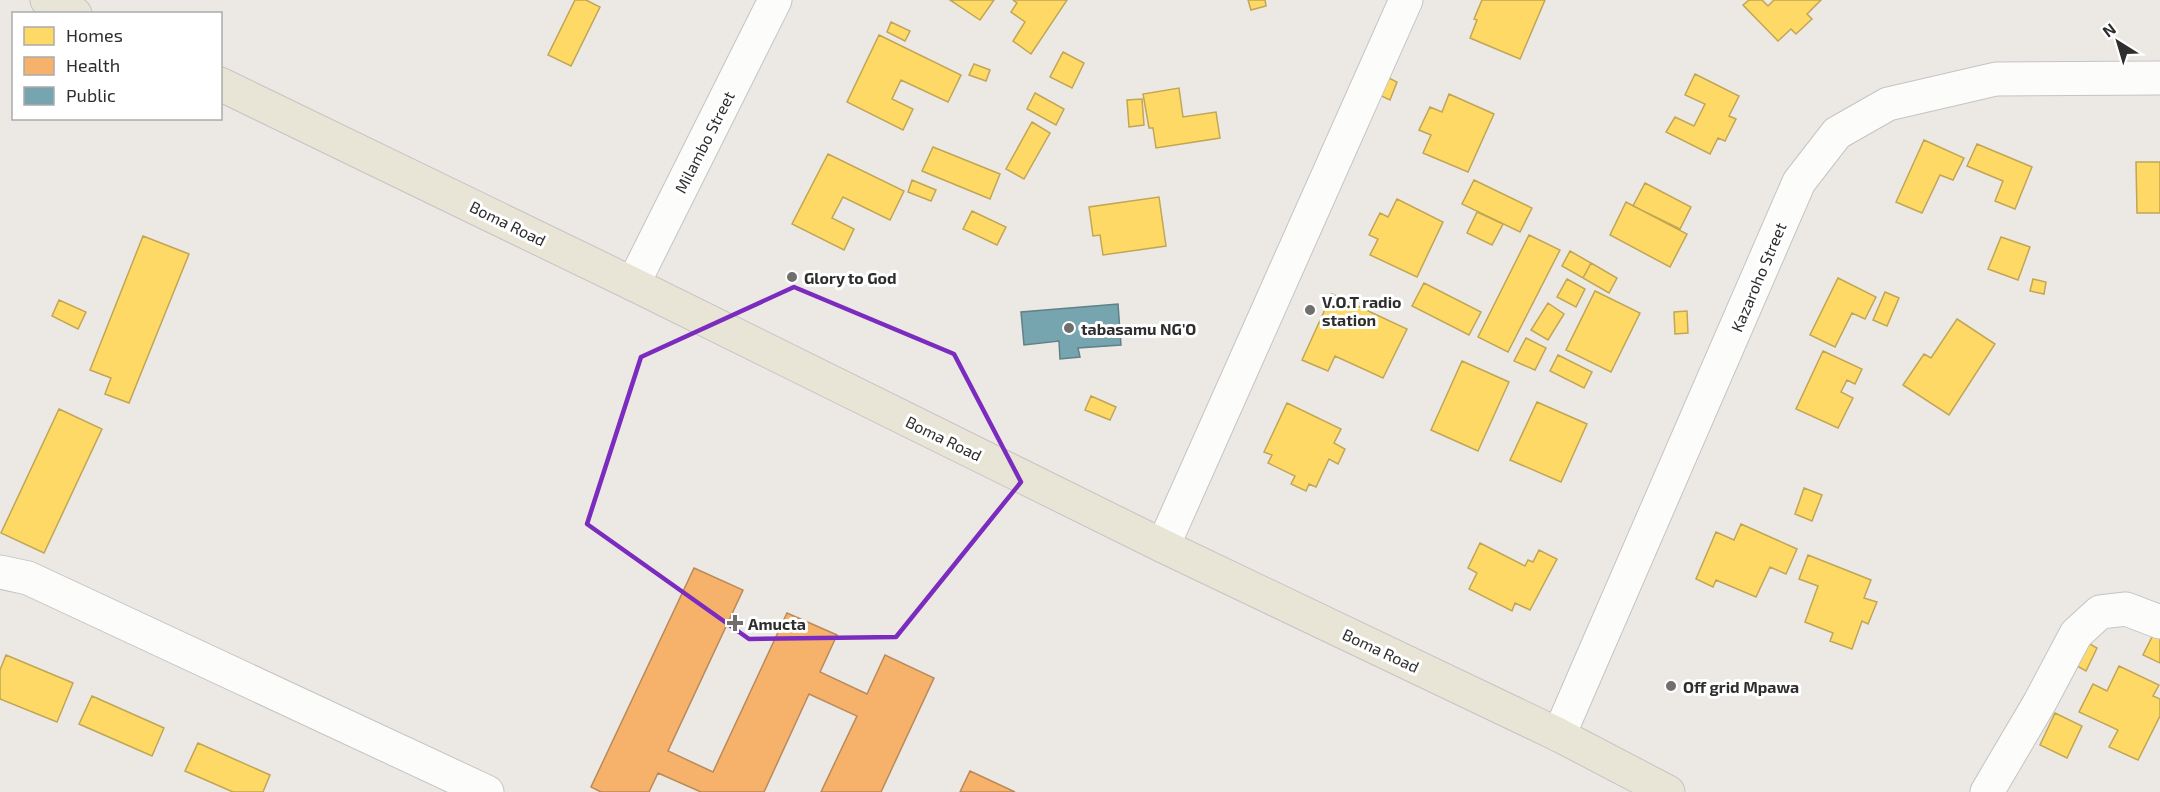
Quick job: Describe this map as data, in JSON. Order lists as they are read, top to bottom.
{
  "streets": {
    "main road": ["Boma Road"],
    "street": ["Milambo Street", "Kazaroho Street"]
  },
  "crossings": [
    ["Milambo Street", "Boma Road"],
    ["Boma Road", "Kazaroho Street"]
  ],
  "places": {
    "other": [
      "Glory to God",
      "V.O.T radio station",
      "tabasamu NG'O",
      "Off grid Mpawa"
    ],
    "health": ["Amucta"]
  },
  "legend": ["Homes", "Health", "Public"],
  "north": "top left"
}
